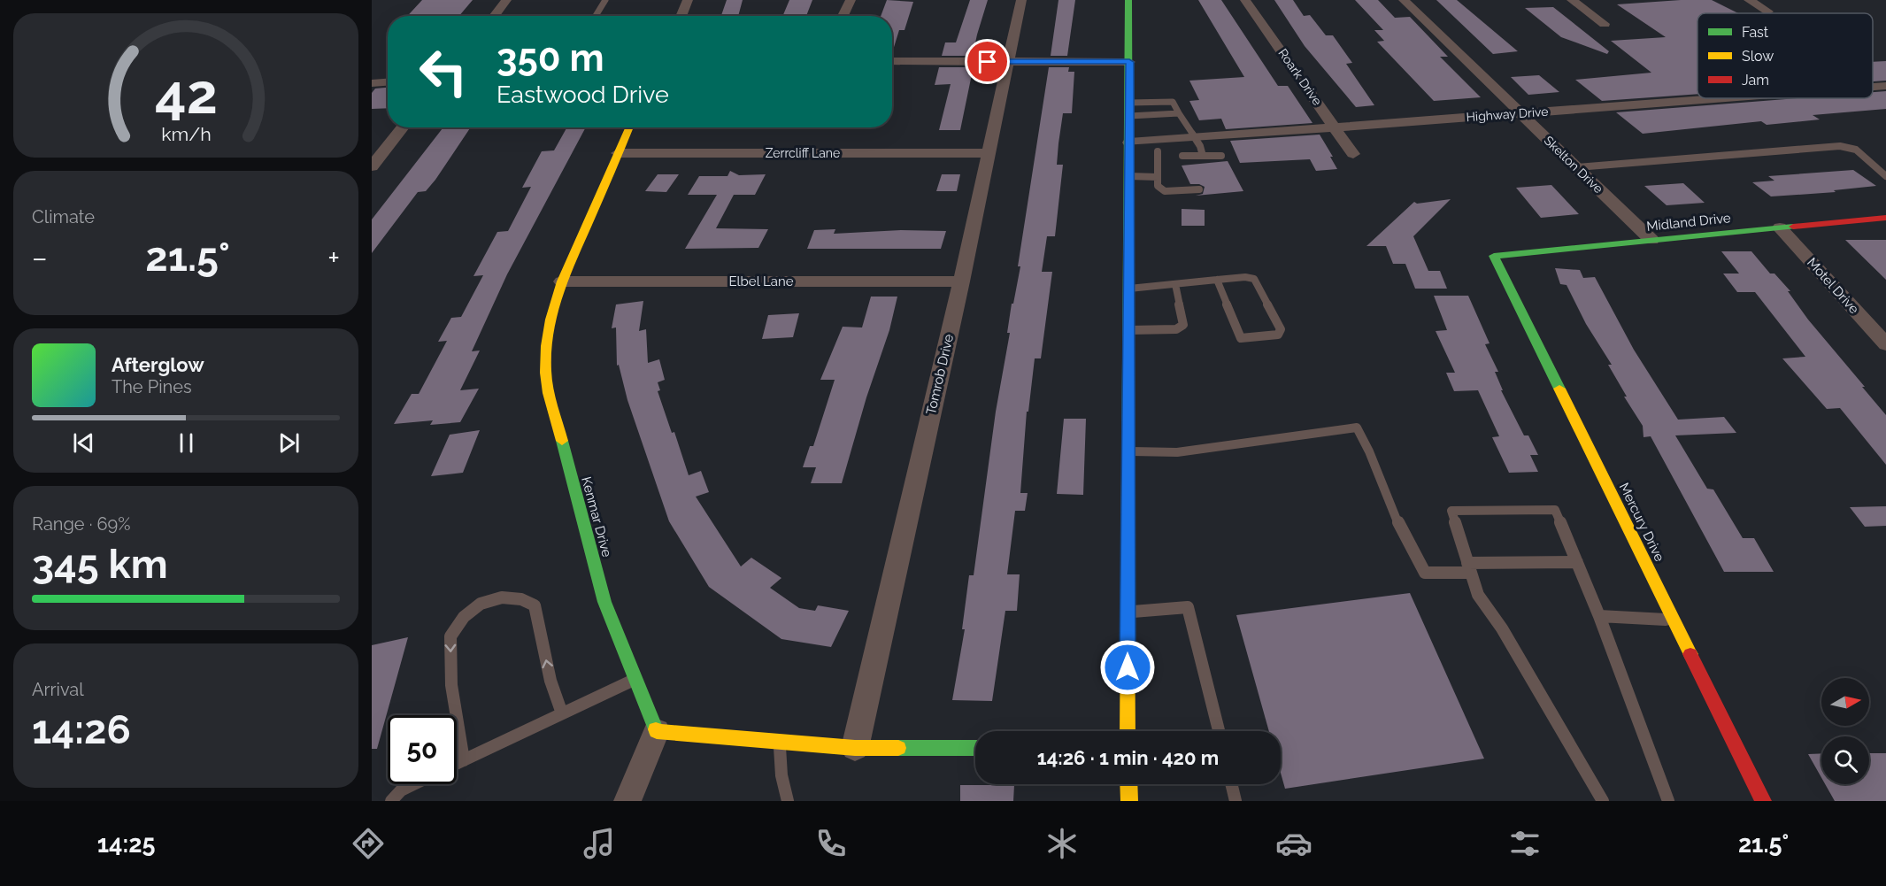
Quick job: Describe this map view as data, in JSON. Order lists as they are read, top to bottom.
{
  "streets": {
    "street": [
      "Roark Drive",
      "Highway Drive",
      "Zerrcliff Lane",
      "Skelton Drive",
      "Midland Drive",
      "Elbel Lane",
      "Motel Drive",
      "Tomrob Drive",
      "Kenmar Drive",
      "Mercury Drive"
    ]
  },
  "crossings": [
    ["Roark Drive", "Highway Drive"],
    ["Highway Drive", "Skelton Drive"],
    ["Zerrcliff Lane", "Tomrob Drive"],
    ["Zerrcliff Lane", "Kenmar Drive"],
    ["Skelton Drive", "Midland Drive"],
    ["Midland Drive", "Motel Drive"],
    ["Midland Drive", "Mercury Drive"],
    ["Elbel Lane", "Tomrob Drive"],
    ["Elbel Lane", "Kenmar Drive"]
  ],
  "legend": ["Fast", "Slow", "Jam"],
  "north": "right",
  "page": {
    "turn": ["350 m", "Eastwood Drive"],
    "tile": [
      "Climate",
      ["Range · 69%", "345 km"],
      ["Arrival", "14:26"]
    ],
    "heat": ["−", "21.5°", "+"],
    "song": ["Afterglow", "The Pines"],
    "limit": "50",
    "trip": "14:26 · 1 min · 420 m",
    "tabs": ["14:25", "21.5°"],
    "gauge": ["42", "km/h"]
  }
}
